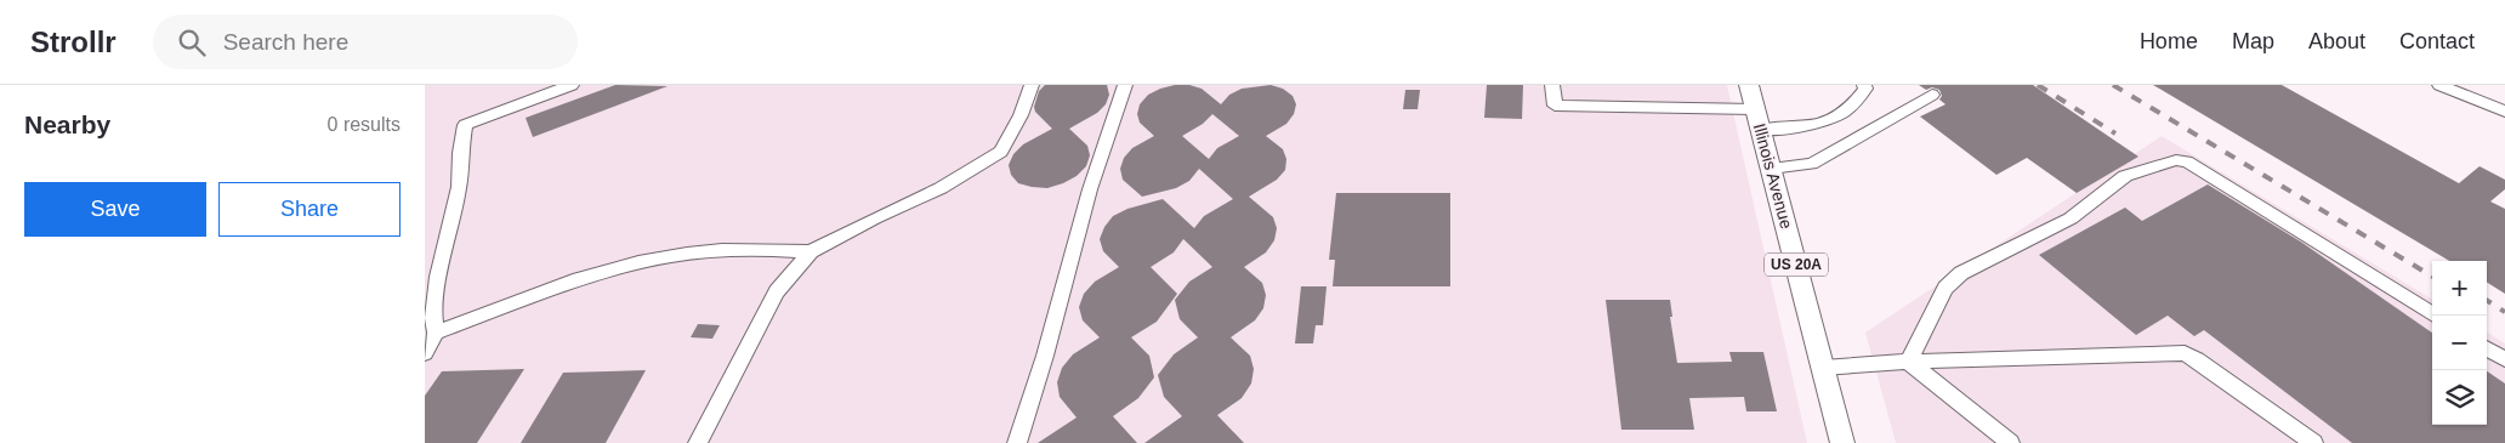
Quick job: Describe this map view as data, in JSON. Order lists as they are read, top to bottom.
{
  "streets": {
    "main road": ["Illinois Avenue", "US 20A"]
  },
  "page": {
    "header": "Strollr",
    "search": "Search here",
    "nav": [
      "Home",
      "Map",
      "About",
      "Contact"
    ],
    "heading": ["Nearby", "0 results"],
    "buttons": ["Save", "Share"],
    "map_buttons": ["+", "−"]
  }
}
